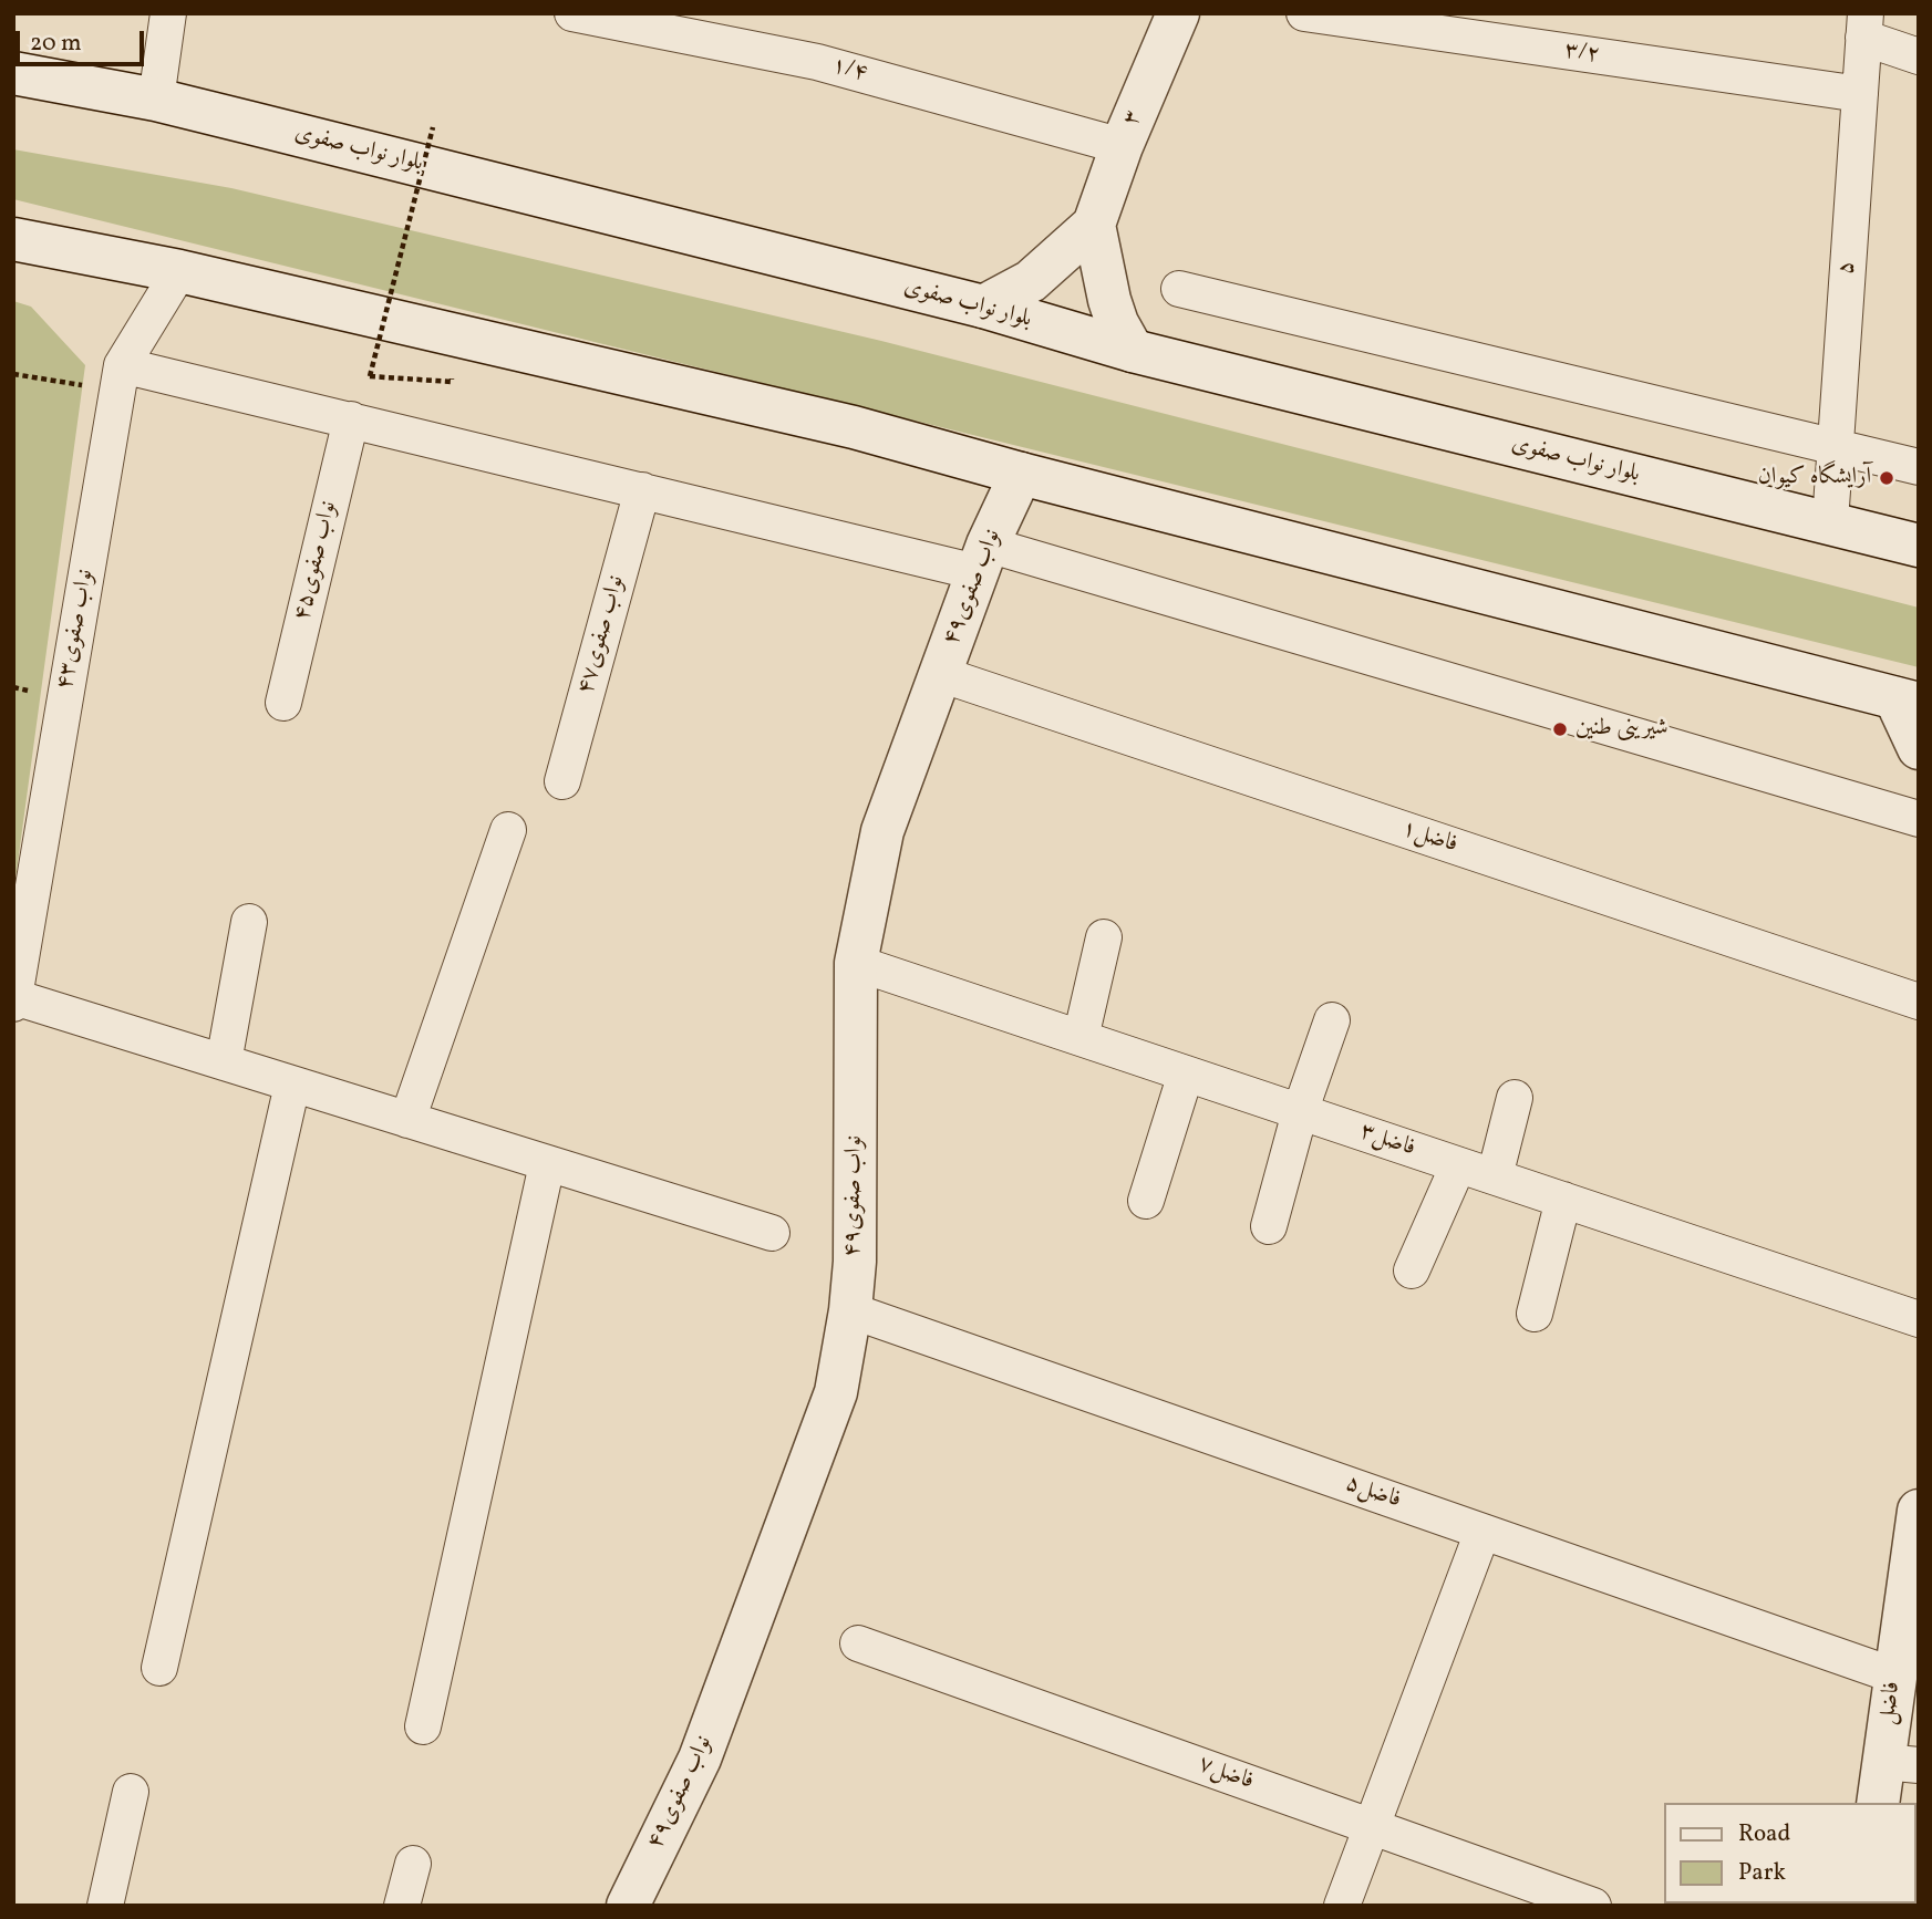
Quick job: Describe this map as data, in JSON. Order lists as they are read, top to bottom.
{
  "streets": {
    "main road": [
      "۳",
      "بلوار نواب صفوی",
      "۴۹نواب صفوی",
      "فاضل"
    ],
    "street": [
      "۳/۲",
      "۱/۴",
      "۵",
      "۴۵نواب صفوی",
      "۴۳نواب صفوی",
      "۴۷نواب صفوی",
      "۱فاضل",
      "۳فاضل",
      "۵فاضل",
      "۷فاضل"
    ]
  },
  "crossings": [
    ["۳/۲", "۵"],
    ["۱/۴", "۳"],
    ["۳", "بلوار نواب صفوی"],
    ["بلوار نواب صفوی", "۵"],
    ["۴۹نواب صفوی", "۱فاضل"],
    ["۴۹نواب صفوی", "۳فاضل"],
    ["۴۹نواب صفوی", "۵فاضل"],
    ["۵فاضل", "فاضل"]
  ],
  "places": ["آرایشگاه کیوان", "شیرینی طنین"],
  "legend": ["Road", "Park"],
  "scale_bar": "20 m"
}
